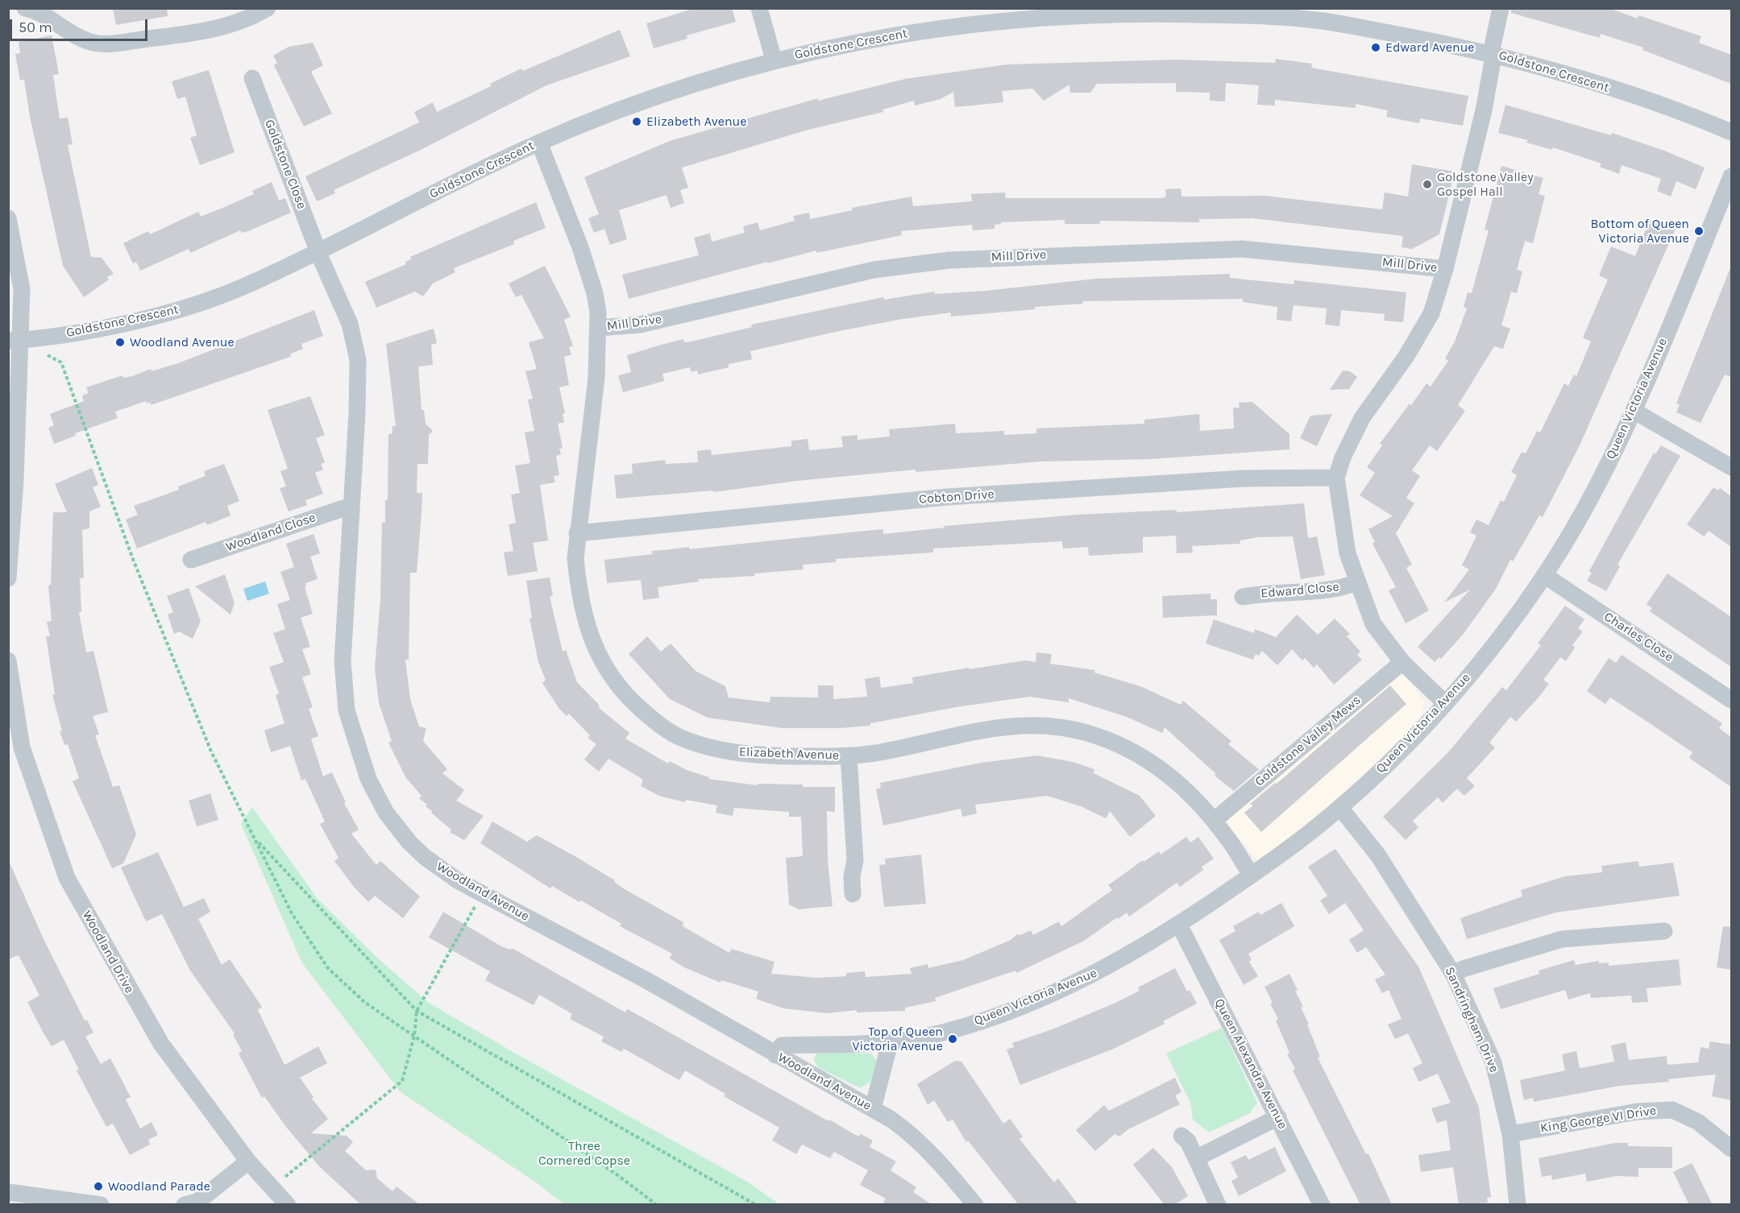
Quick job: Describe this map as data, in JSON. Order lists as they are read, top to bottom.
{
  "streets": {
    "street": [
      "Goldstone Crescent",
      "Goldstone Close",
      "Mill Drive",
      "Queen Victoria Avenue",
      "Cobton Drive",
      "Woodland Close",
      "Edward Close",
      "Charles Close",
      "Goldstone Valley Mews",
      "Elizabeth Avenue",
      "Woodland Avenue",
      "Woodland Drive",
      "Sandringham Drive",
      "Queen Alexandra Avenue",
      "King George VI Drive"
    ]
  },
  "crossings": [
    ["Goldstone Crescent", "Goldstone Close"],
    ["Goldstone Crescent", "Elizabeth Avenue"],
    ["Goldstone Crescent", "Woodland Avenue"],
    ["Goldstone Close", "Woodland Avenue"],
    ["Mill Drive", "Elizabeth Avenue"],
    ["Queen Victoria Avenue", "Charles Close"],
    ["Queen Victoria Avenue", "Elizabeth Avenue"],
    ["Queen Victoria Avenue", "Woodland Avenue"],
    ["Queen Victoria Avenue", "Sandringham Drive"],
    ["Queen Victoria Avenue", "Queen Alexandra Avenue"],
    ["Cobton Drive", "Elizabeth Avenue"],
    ["Woodland Close", "Woodland Avenue"],
    ["Goldstone Valley Mews", "Elizabeth Avenue"],
    ["Sandringham Drive", "King George VI Drive"]
  ],
  "parks": ["Three Cornered Copse"],
  "places": [
    "Edward Avenue",
    "Elizabeth Avenue",
    "Goldstone Valley Gospel Hall",
    "Bottom of Queen Victoria Avenue",
    "Woodland Avenue",
    "Top of Queen Victoria Avenue",
    "Woodland Parade"
  ],
  "scale_bar": "50 m"
}
